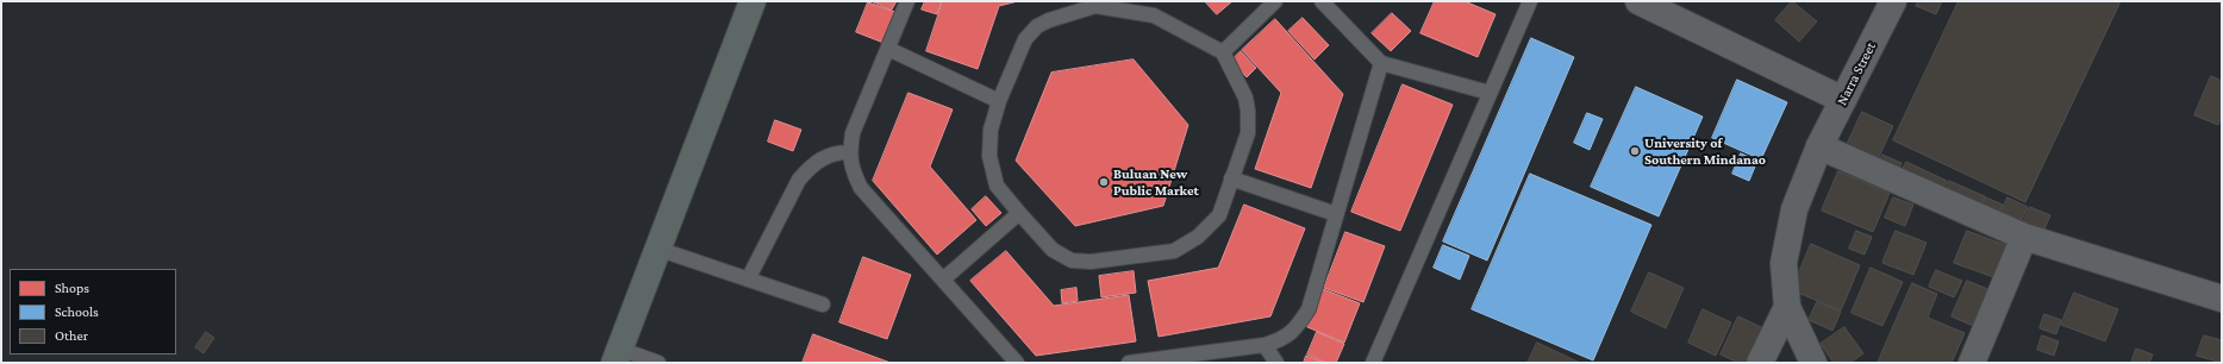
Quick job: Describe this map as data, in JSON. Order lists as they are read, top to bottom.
{
  "streets": {
    "street": ["Narra Street"]
  },
  "places": ["University of Southern Mindanao", "Buluan New Public Market"],
  "legend": ["Shops", "Schools", "Other"]
}
